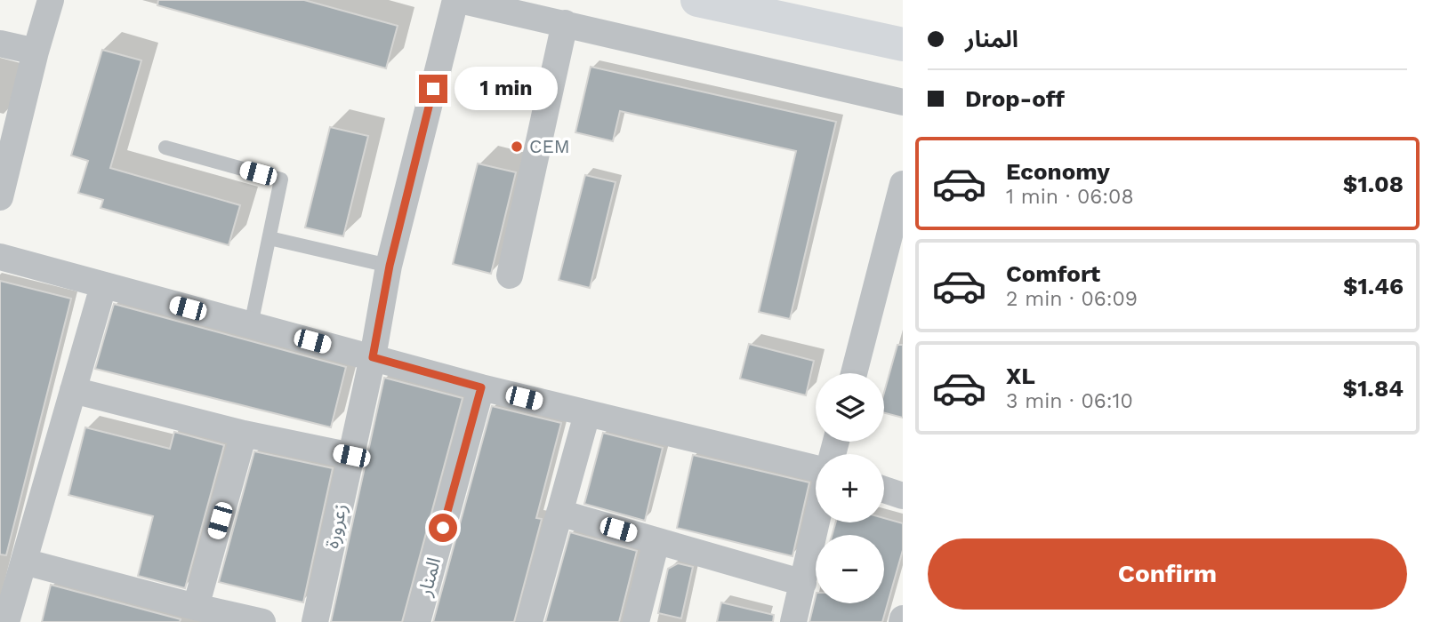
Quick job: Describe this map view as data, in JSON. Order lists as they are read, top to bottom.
{
  "streets": {
    "street": ["زعرورة", "المنار"]
  },
  "places": ["CEM"],
  "page": {
    "banner": ["المنار", "Drop-off"],
    "bubble": "1 min",
    "list": [
      {
        "name": "Economy",
        "note": "1 min · 06:08",
        "value": "$1.08"
      },
      {
        "name": "Comfort",
        "note": "2 min · 06:09",
        "value": "$1.46"
      },
      {
        "name": "XL",
        "note": "3 min · 06:10",
        "value": "$1.84"
      }
    ],
    "map_buttons": ["+", "−"],
    "buttons": "Confirm"
  }
}
